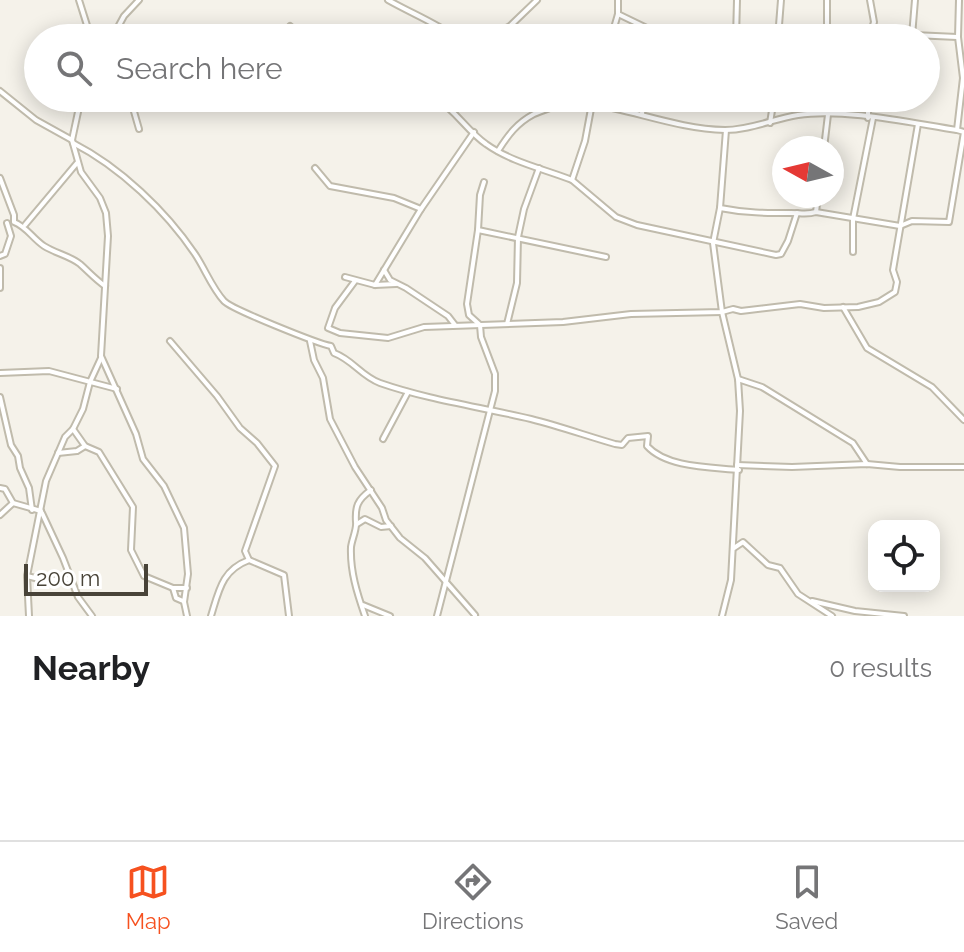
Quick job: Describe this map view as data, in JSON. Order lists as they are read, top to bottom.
{
  "scale_bar": "200 m",
  "north": "left",
  "page": {
    "search": "Search here",
    "scale": "200 m",
    "heading": ["Nearby", "0 results"],
    "nav": ["Map", "Directions", "Saved"]
  }
}
